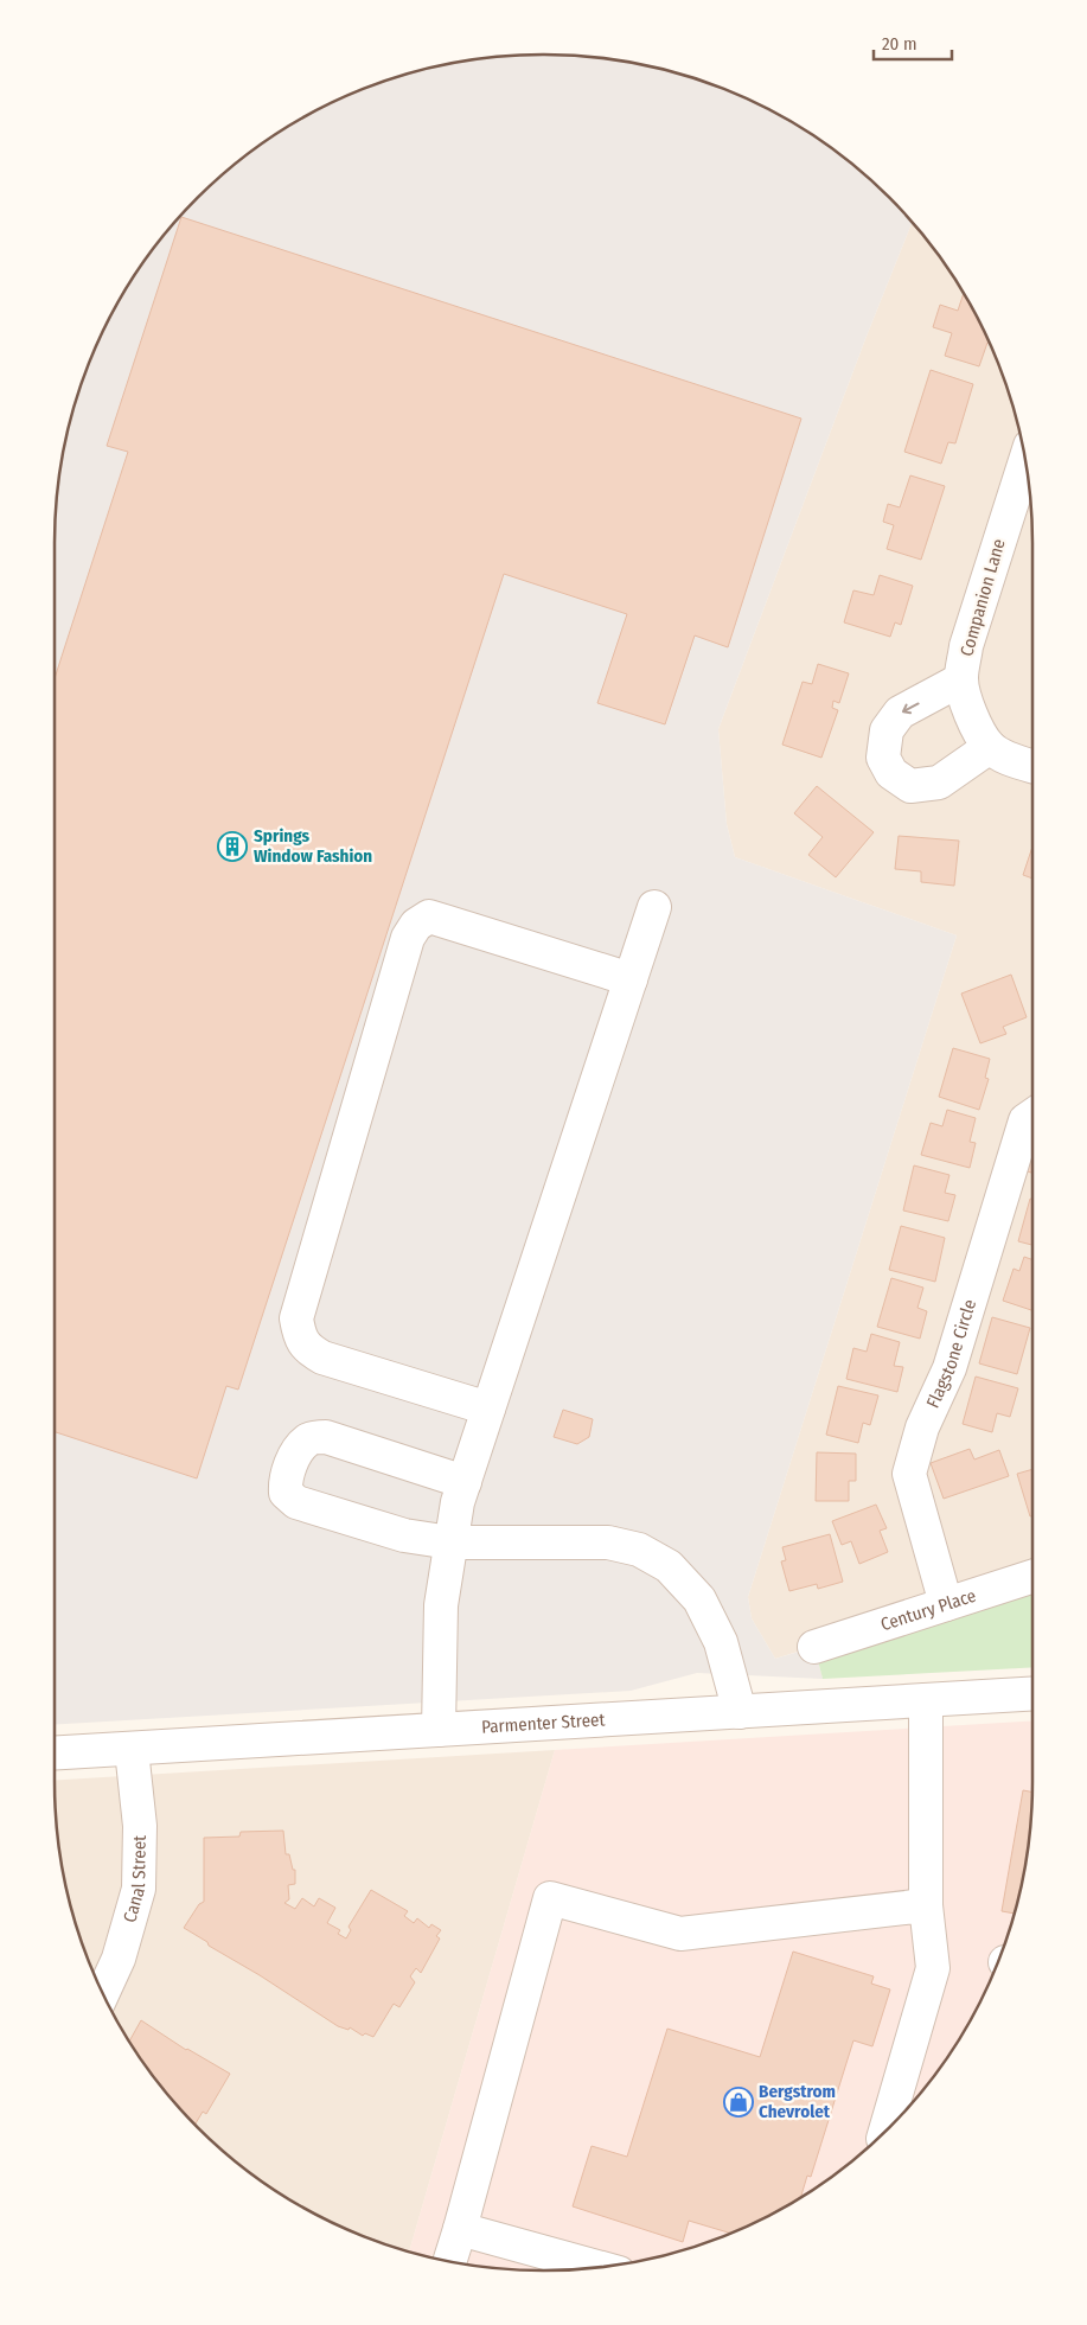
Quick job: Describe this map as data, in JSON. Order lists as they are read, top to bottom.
{
  "streets": {
    "street": [
      "Companion Lane",
      "Flagstone Circle",
      "Century Place",
      "Parmenter Street",
      "Canal Street"
    ]
  },
  "crossings": [
    ["Flagstone Circle", "Century Place"],
    ["Parmenter Street", "Canal Street"]
  ],
  "places": {
    "building": ["Springs Window Fashion"],
    "shop": ["Bergstrom Chevrolet"]
  },
  "scale_bar": "20 m"
}
